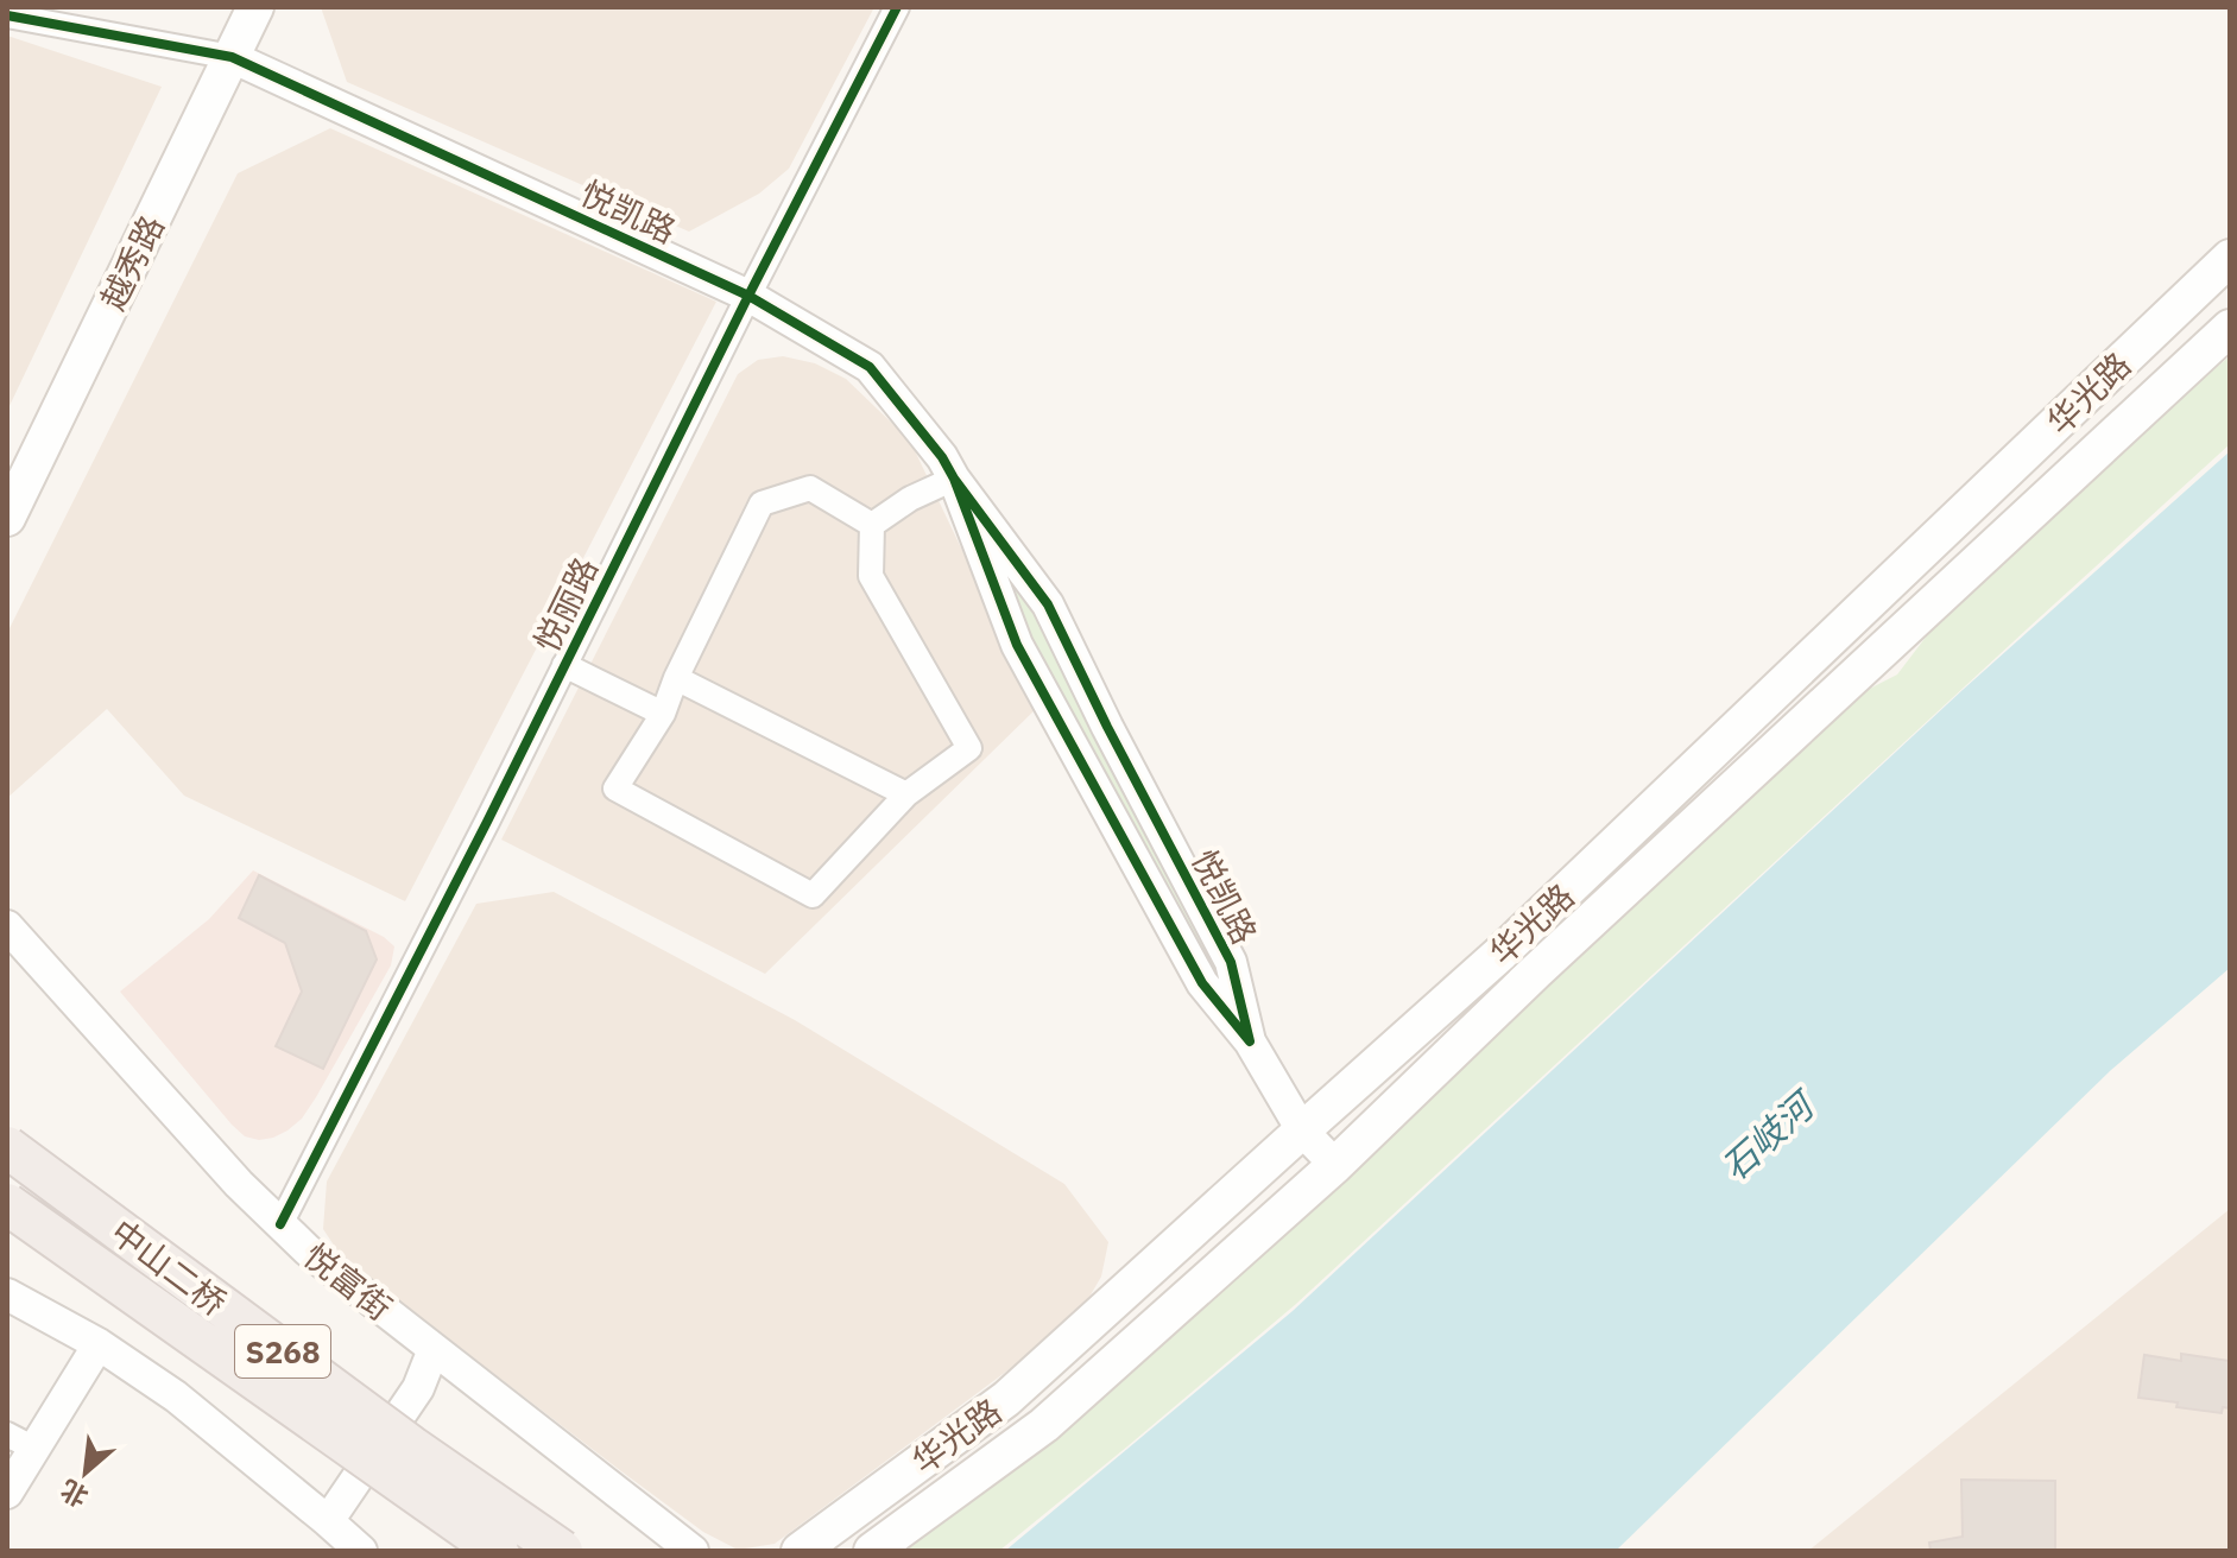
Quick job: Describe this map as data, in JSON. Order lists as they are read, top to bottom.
{
  "streets": {
    "highway": ["中山二桥", "S268"],
    "main road": ["越秀路", "华光路"],
    "street": ["悦凯路", "悦丽路", "悦富街"]
  },
  "crossings": [
    ["悦凯路", "越秀路"],
    ["悦凯路", "华光路"],
    ["悦凯路", "悦丽路"],
    ["悦丽路", "悦富街"]
  ],
  "water": ["石岐河"],
  "north": "bottom left"
}
